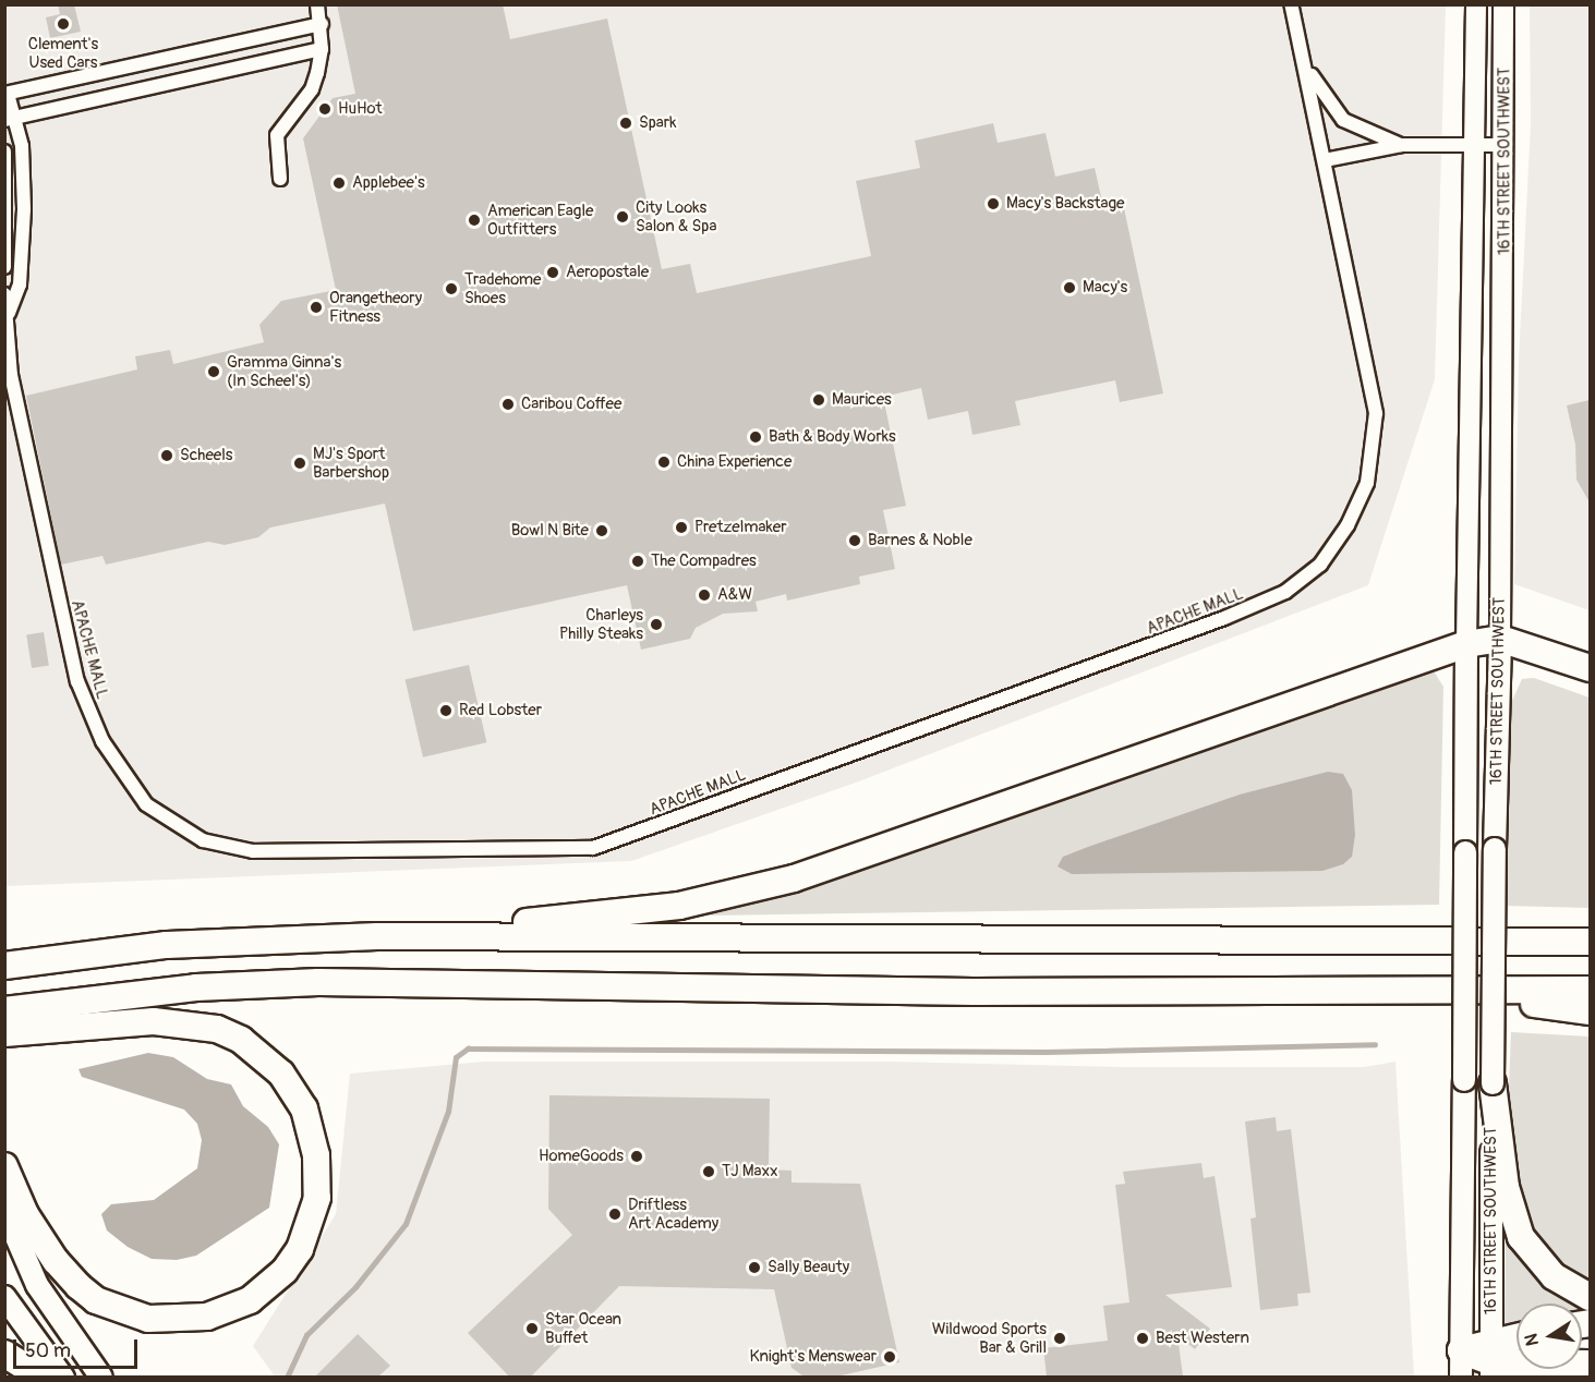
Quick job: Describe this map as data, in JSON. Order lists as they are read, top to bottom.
{
  "streets": {
    "main road": ["16TH STREET SOUTHWEST"],
    "street": ["APACHE MALL"]
  },
  "places": [
    "Clement's Used Cars",
    "HuHot",
    "Spark",
    "Applebee's",
    "Macy's Backstage",
    "City Looks Salon & Spa",
    "American Eagle Outfitters",
    "Aeropostale",
    "Macy's",
    "Tradehome Shoes",
    "Orangetheory Fitness",
    "Gramma Ginna's (In Scheel's)",
    "Maurices",
    "Caribou Coffee",
    "Bath & Body Works",
    "Scheels",
    "China Experience",
    "MJ's Sport Barbershop",
    "Pretzelmaker",
    "Bowl N Bite",
    "Barnes & Noble",
    "The Compadres",
    "A&W",
    "Charleys Philly Steaks",
    "Red Lobster",
    "HomeGoods",
    "TJ Maxx",
    "Driftless Art Academy",
    "Sally Beauty",
    "Star Ocean Buffet",
    "Wildwood Sports Bar & Grill",
    "Best Western",
    "Knight's Menswear"
  ],
  "scale_bar": "50 m",
  "north": "left"
}
